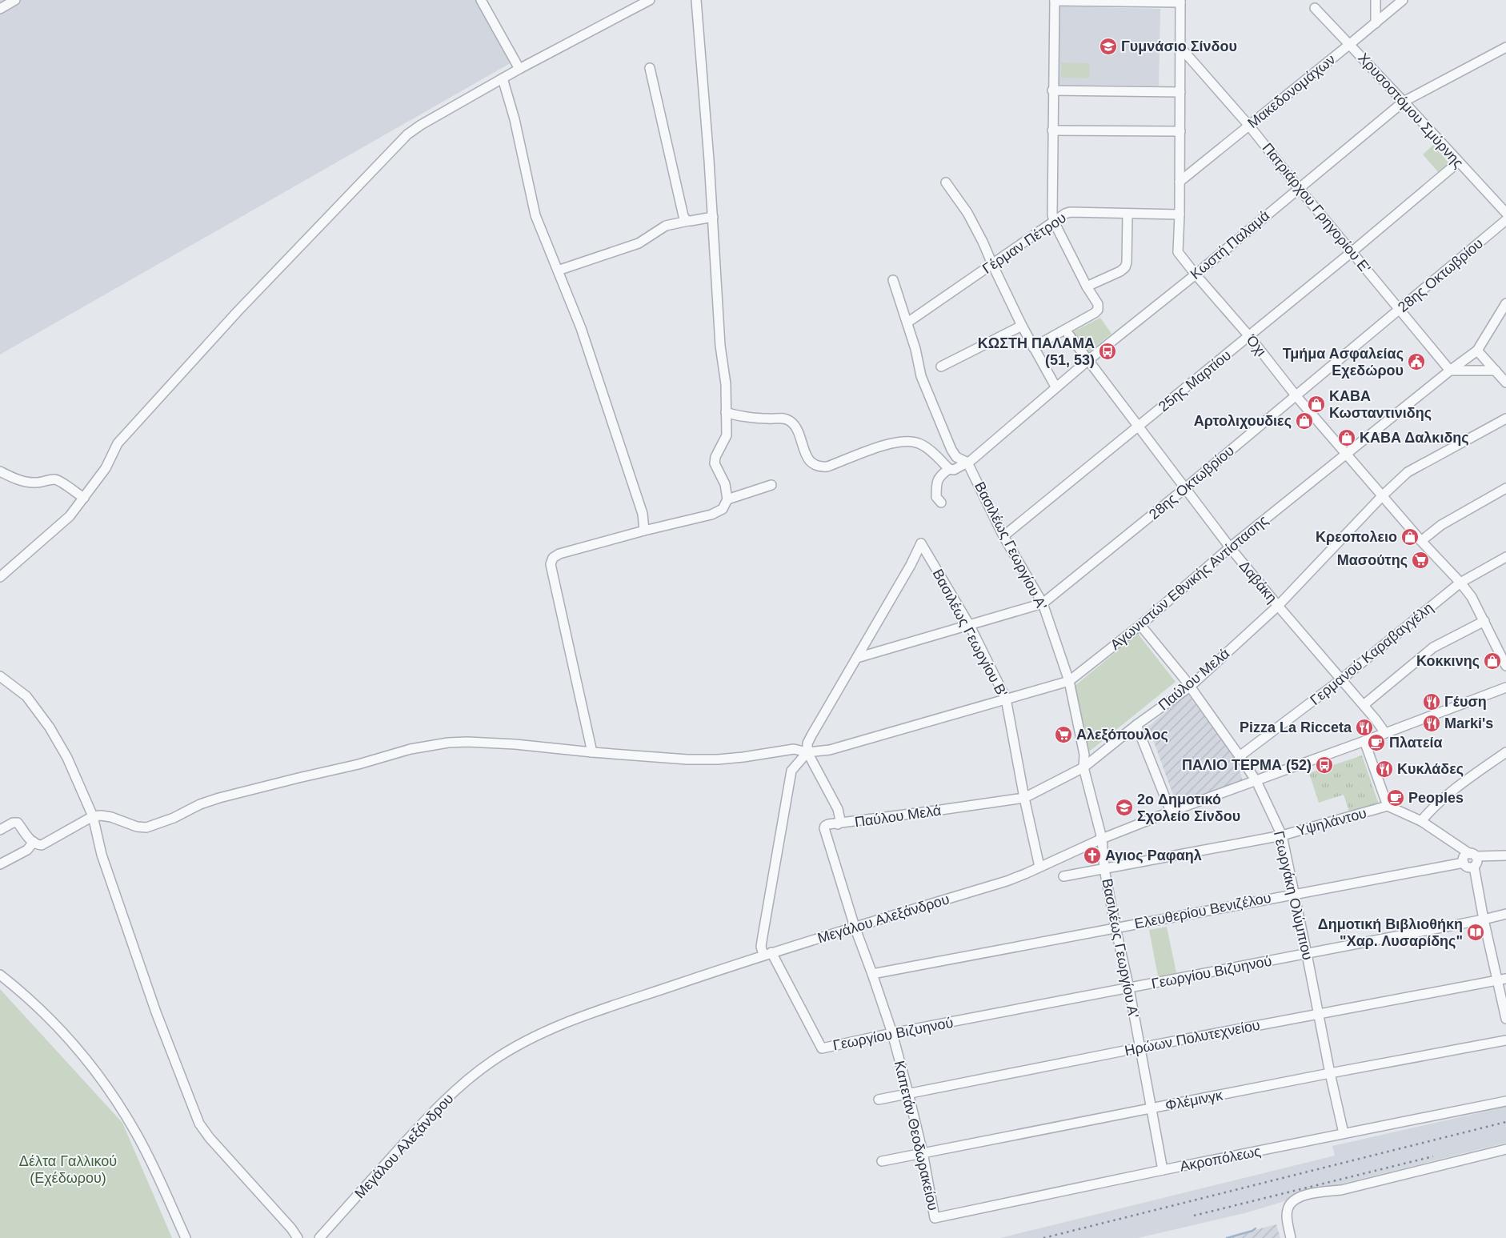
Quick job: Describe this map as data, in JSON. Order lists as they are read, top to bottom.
{
  "streets": {
    "street": [
      "Μακεδονομάχων",
      "Χρυσοστόμου Σμύρνης",
      "Πατριάρχου Γρηγορίου Ε'",
      "Γέρμαν Πέτρου",
      "Κωστή Παλαμά",
      "28ης Οκτωβρίου",
      "Όχι",
      "25ης Μαρτίου",
      "Βασιλέως Γεωργίου Α'",
      "Δαβάκη",
      "Αγωνιστών Εθνικής Αντίστασης",
      "Βασιλέως Γεωργίου Β'",
      "Γερμανού Καραβαγγέλη",
      "Παύλου Μελά",
      "Υψηλάντου",
      "Γεωργάκη Ολύμπιου",
      "Ελευθερίου Βενιζέλου",
      "Μεγάλου Αλεξάνδρου",
      "Γεωργίου Βιζυηνού",
      "Ηρώων Πολυτεχνείου",
      "Φλέμινγκ",
      "Καπετάν Θεοδωρακείου",
      "Ακροπόλεως"
    ]
  },
  "crossings": [
    ["Μακεδονομάχων", "Χρυσοστόμου Σμύρνης"],
    ["Μακεδονομάχων", "Πατριάρχου Γρηγορίου Ε'"],
    ["Μακεδονομάχων", "Όχι"],
    ["Χρυσοστόμου Σμύρνης", "Κωστή Παλαμά"],
    ["Χρυσοστόμου Σμύρνης", "25ης Μαρτίου"],
    ["Πατριάρχου Γρηγορίου Ε'", "Κωστή Παλαμά"],
    ["Πατριάρχου Γρηγορίου Ε'", "28ης Οκτωβρίου"],
    ["Πατριάρχου Γρηγορίου Ε'", "Όχι"],
    ["Πατριάρχου Γρηγορίου Ε'", "25ης Μαρτίου"],
    ["Πατριάρχου Γρηγορίου Ε'", "Αγωνιστών Εθνικής Αντίστασης"],
    ["Γέρμαν Πέτρου", "Όχι"],
    ["Κωστή Παλαμά", "Όχι"],
    ["Κωστή Παλαμά", "Βασιλέως Γεωργίου Α'"],
    ["Κωστή Παλαμά", "Δαβάκη"],
    ["28ης Οκτωβρίου", "Όχι"],
    ["28ης Οκτωβρίου", "Βασιλέως Γεωργίου Α'"],
    ["28ης Οκτωβρίου", "Δαβάκη"],
    ["28ης Οκτωβρίου", "Βασιλέως Γεωργίου Β'"],
    ["Όχι", "25ης Μαρτίου"],
    ["Όχι", "Αγωνιστών Εθνικής Αντίστασης"],
    ["Όχι", "Γερμανού Καραβαγγέλη"],
    ["Όχι", "Παύλου Μελά"],
    ["25ης Μαρτίου", "Βασιλέως Γεωργίου Α'"],
    ["25ης Μαρτίου", "Δαβάκη"],
    ["Βασιλέως Γεωργίου Α'", "Αγωνιστών Εθνικής Αντίστασης"],
    ["Βασιλέως Γεωργίου Α'", "Παύλου Μελά"],
    ["Βασιλέως Γεωργίου Α'", "Υψηλάντου"],
    ["Βασιλέως Γεωργίου Α'", "Ελευθερίου Βενιζέλου"],
    ["Βασιλέως Γεωργίου Α'", "Μεγάλου Αλεξάνδρου"],
    ["Βασιλέως Γεωργίου Α'", "Γεωργίου Βιζυηνού"],
    ["Βασιλέως Γεωργίου Α'", "Ηρώων Πολυτεχνείου"],
    ["Βασιλέως Γεωργίου Α'", "Φλέμινγκ"],
    ["Βασιλέως Γεωργίου Α'", "Ακροπόλεως"],
    ["Δαβάκη", "Αγωνιστών Εθνικής Αντίστασης"],
    ["Δαβάκη", "Γερμανού Καραβαγγέλη"],
    ["Δαβάκη", "Παύλου Μελά"],
    ["Δαβάκη", "Μεγάλου Αλεξάνδρου"],
    ["Αγωνιστών Εθνικής Αντίστασης", "Βασιλέως Γεωργίου Β'"],
    ["Αγωνιστών Εθνικής Αντίστασης", "Γεωργάκη Ολύμπιου"],
    ["Βασιλέως Γεωργίου Β'", "Παύλου Μελά"],
    ["Βασιλέως Γεωργίου Β'", "Μεγάλου Αλεξάνδρου"],
    ["Γερμανού Καραβαγγέλη", "Γεωργάκη Ολύμπιου"],
    ["Παύλου Μελά", "Γεωργάκη Ολύμπιου"],
    ["Παύλου Μελά", "Καπετάν Θεοδωρακείου"],
    ["Υψηλάντου", "Γεωργάκη Ολύμπιου"],
    ["Γεωργάκη Ολύμπιου", "Ελευθερίου Βενιζέλου"],
    ["Γεωργάκη Ολύμπιου", "Μεγάλου Αλεξάνδρου"],
    ["Γεωργάκη Ολύμπιου", "Γεωργίου Βιζυηνού"],
    ["Γεωργάκη Ολύμπιου", "Ηρώων Πολυτεχνείου"],
    ["Γεωργάκη Ολύμπιου", "Φλέμινγκ"],
    ["Γεωργάκη Ολύμπιου", "Ακροπόλεως"],
    ["Ελευθερίου Βενιζέλου", "Καπετάν Θεοδωρακείου"],
    ["Μεγάλου Αλεξάνδρου", "Γεωργίου Βιζυηνού"],
    ["Μεγάλου Αλεξάνδρου", "Καπετάν Θεοδωρακείου"],
    ["Γεωργίου Βιζυηνού", "Καπετάν Θεοδωρακείου"],
    ["Ηρώων Πολυτεχνείου", "Καπετάν Θεοδωρακείου"],
    ["Φλέμινγκ", "Καπετάν Θεοδωρακείου"],
    ["Καπετάν Θεοδωρακείου", "Ακροπόλεως"]
  ],
  "parks": ["Δέλτα Γαλλικού (Εχέδωρου)"],
  "places": {
    "school or university": ["Γυμνάσιο Σίνδου", "2o Δημοτικό Σχολείο Σίνδου"],
    "bus stop": ["ΚΩΣΤΗ ΠΑΛΑΜΑ (51, 53)", "ΠΑΛΙΟ ΤΕΡΜΑ (52)"],
    "public building": ["Τμήμα Ασφαλείας Εχεδώρου"],
    "shop": [
      "ΚΑΒΑ Κωσταντινιδης",
      "Αρτολιχουδιες",
      "ΚΑΒΑ Δαλκιδης",
      "Κρεοπολειο",
      "Κοκκινης"
    ],
    "supermarket": ["Μασούτης", "Αλεξόπουλος"],
    "restaurant": [
      "Γέυση",
      "Marki's",
      "Pizza La Ricceta",
      "Κυκλάδες"
    ],
    "cafe": ["Πλατεία", "Peoples"],
    "church": ["Αγιος Ραφαηλ"],
    "library": ["Δημοτική Βιβλιοθήκη \"Χαρ. Λυσαρίδης\""]
  }
}
